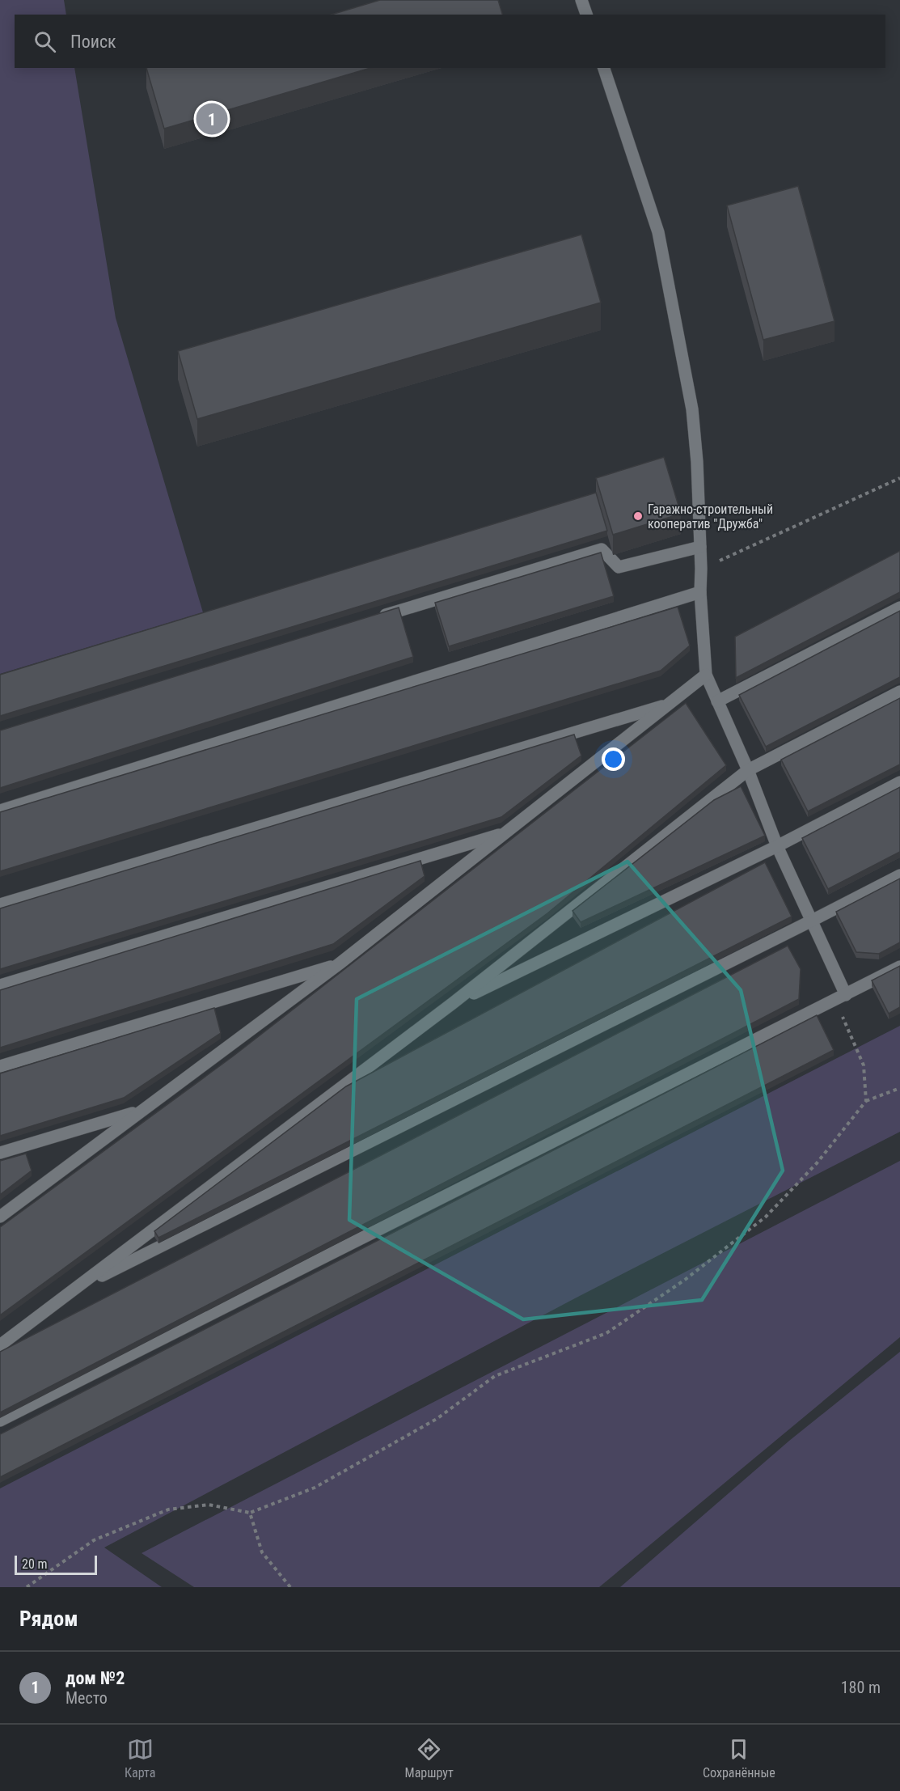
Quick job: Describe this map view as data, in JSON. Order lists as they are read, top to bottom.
{
  "places": ["Гаражно-строительный кооператив \"Дружба\""],
  "scale_bar": "20 m",
  "page": {
    "search": "Поиск",
    "pins": "1",
    "scale": "20 m",
    "heading": "Рядом",
    "list": [
      {
        "mark": "1",
        "name": "дом №2",
        "note": "Место",
        "value": "180 m"
      }
    ],
    "nav": ["Карта", "Маршрут", "Сохранённые"]
  }
}
